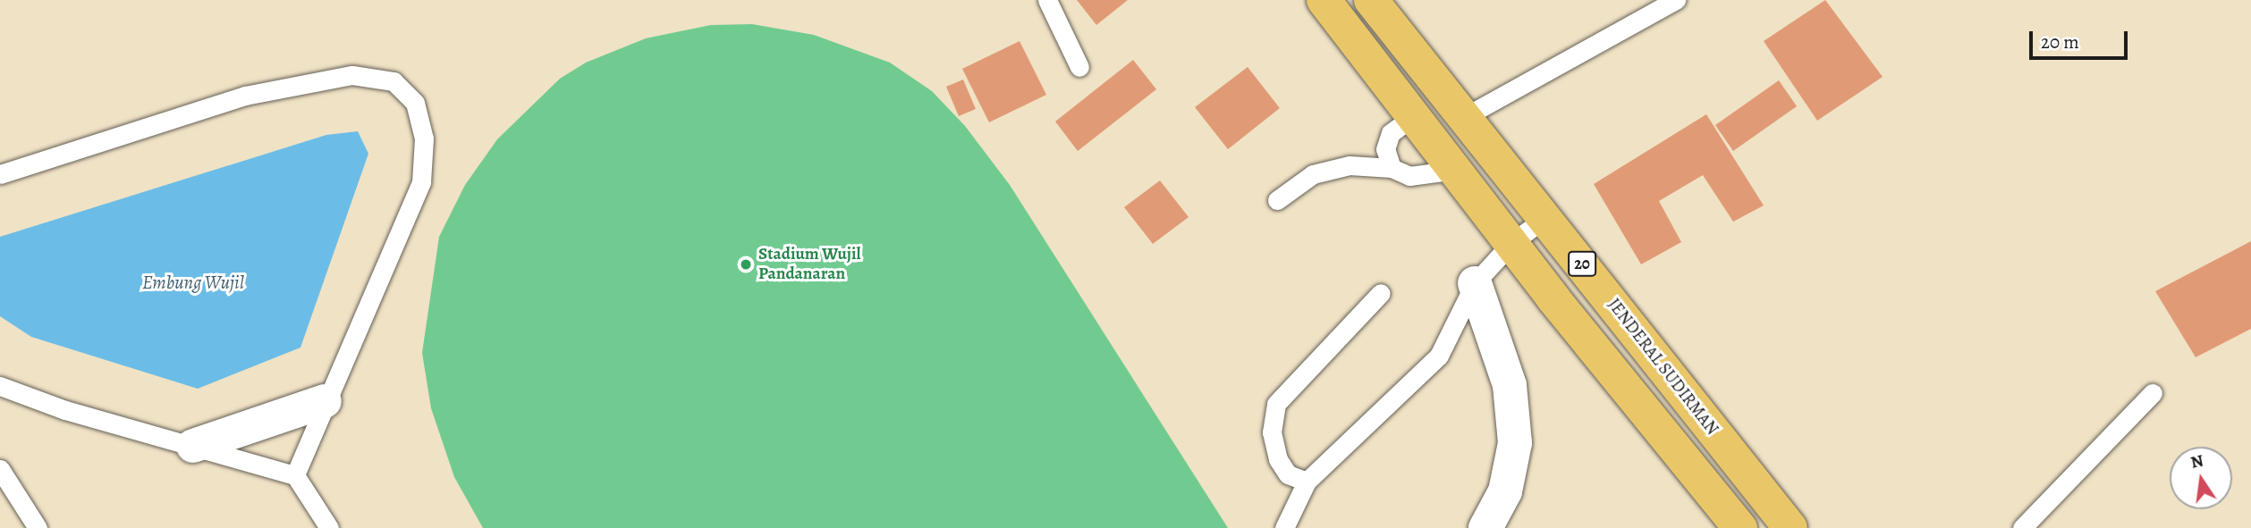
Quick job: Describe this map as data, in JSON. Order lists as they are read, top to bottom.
{
  "streets": {
    "highway": ["20", "JENDERAL SUDIRMAN"]
  },
  "water": ["Embung Wujil"],
  "places": ["Stadium Wujil Pandanaran"],
  "scale_bar": "20 m",
  "north": "top"
}
